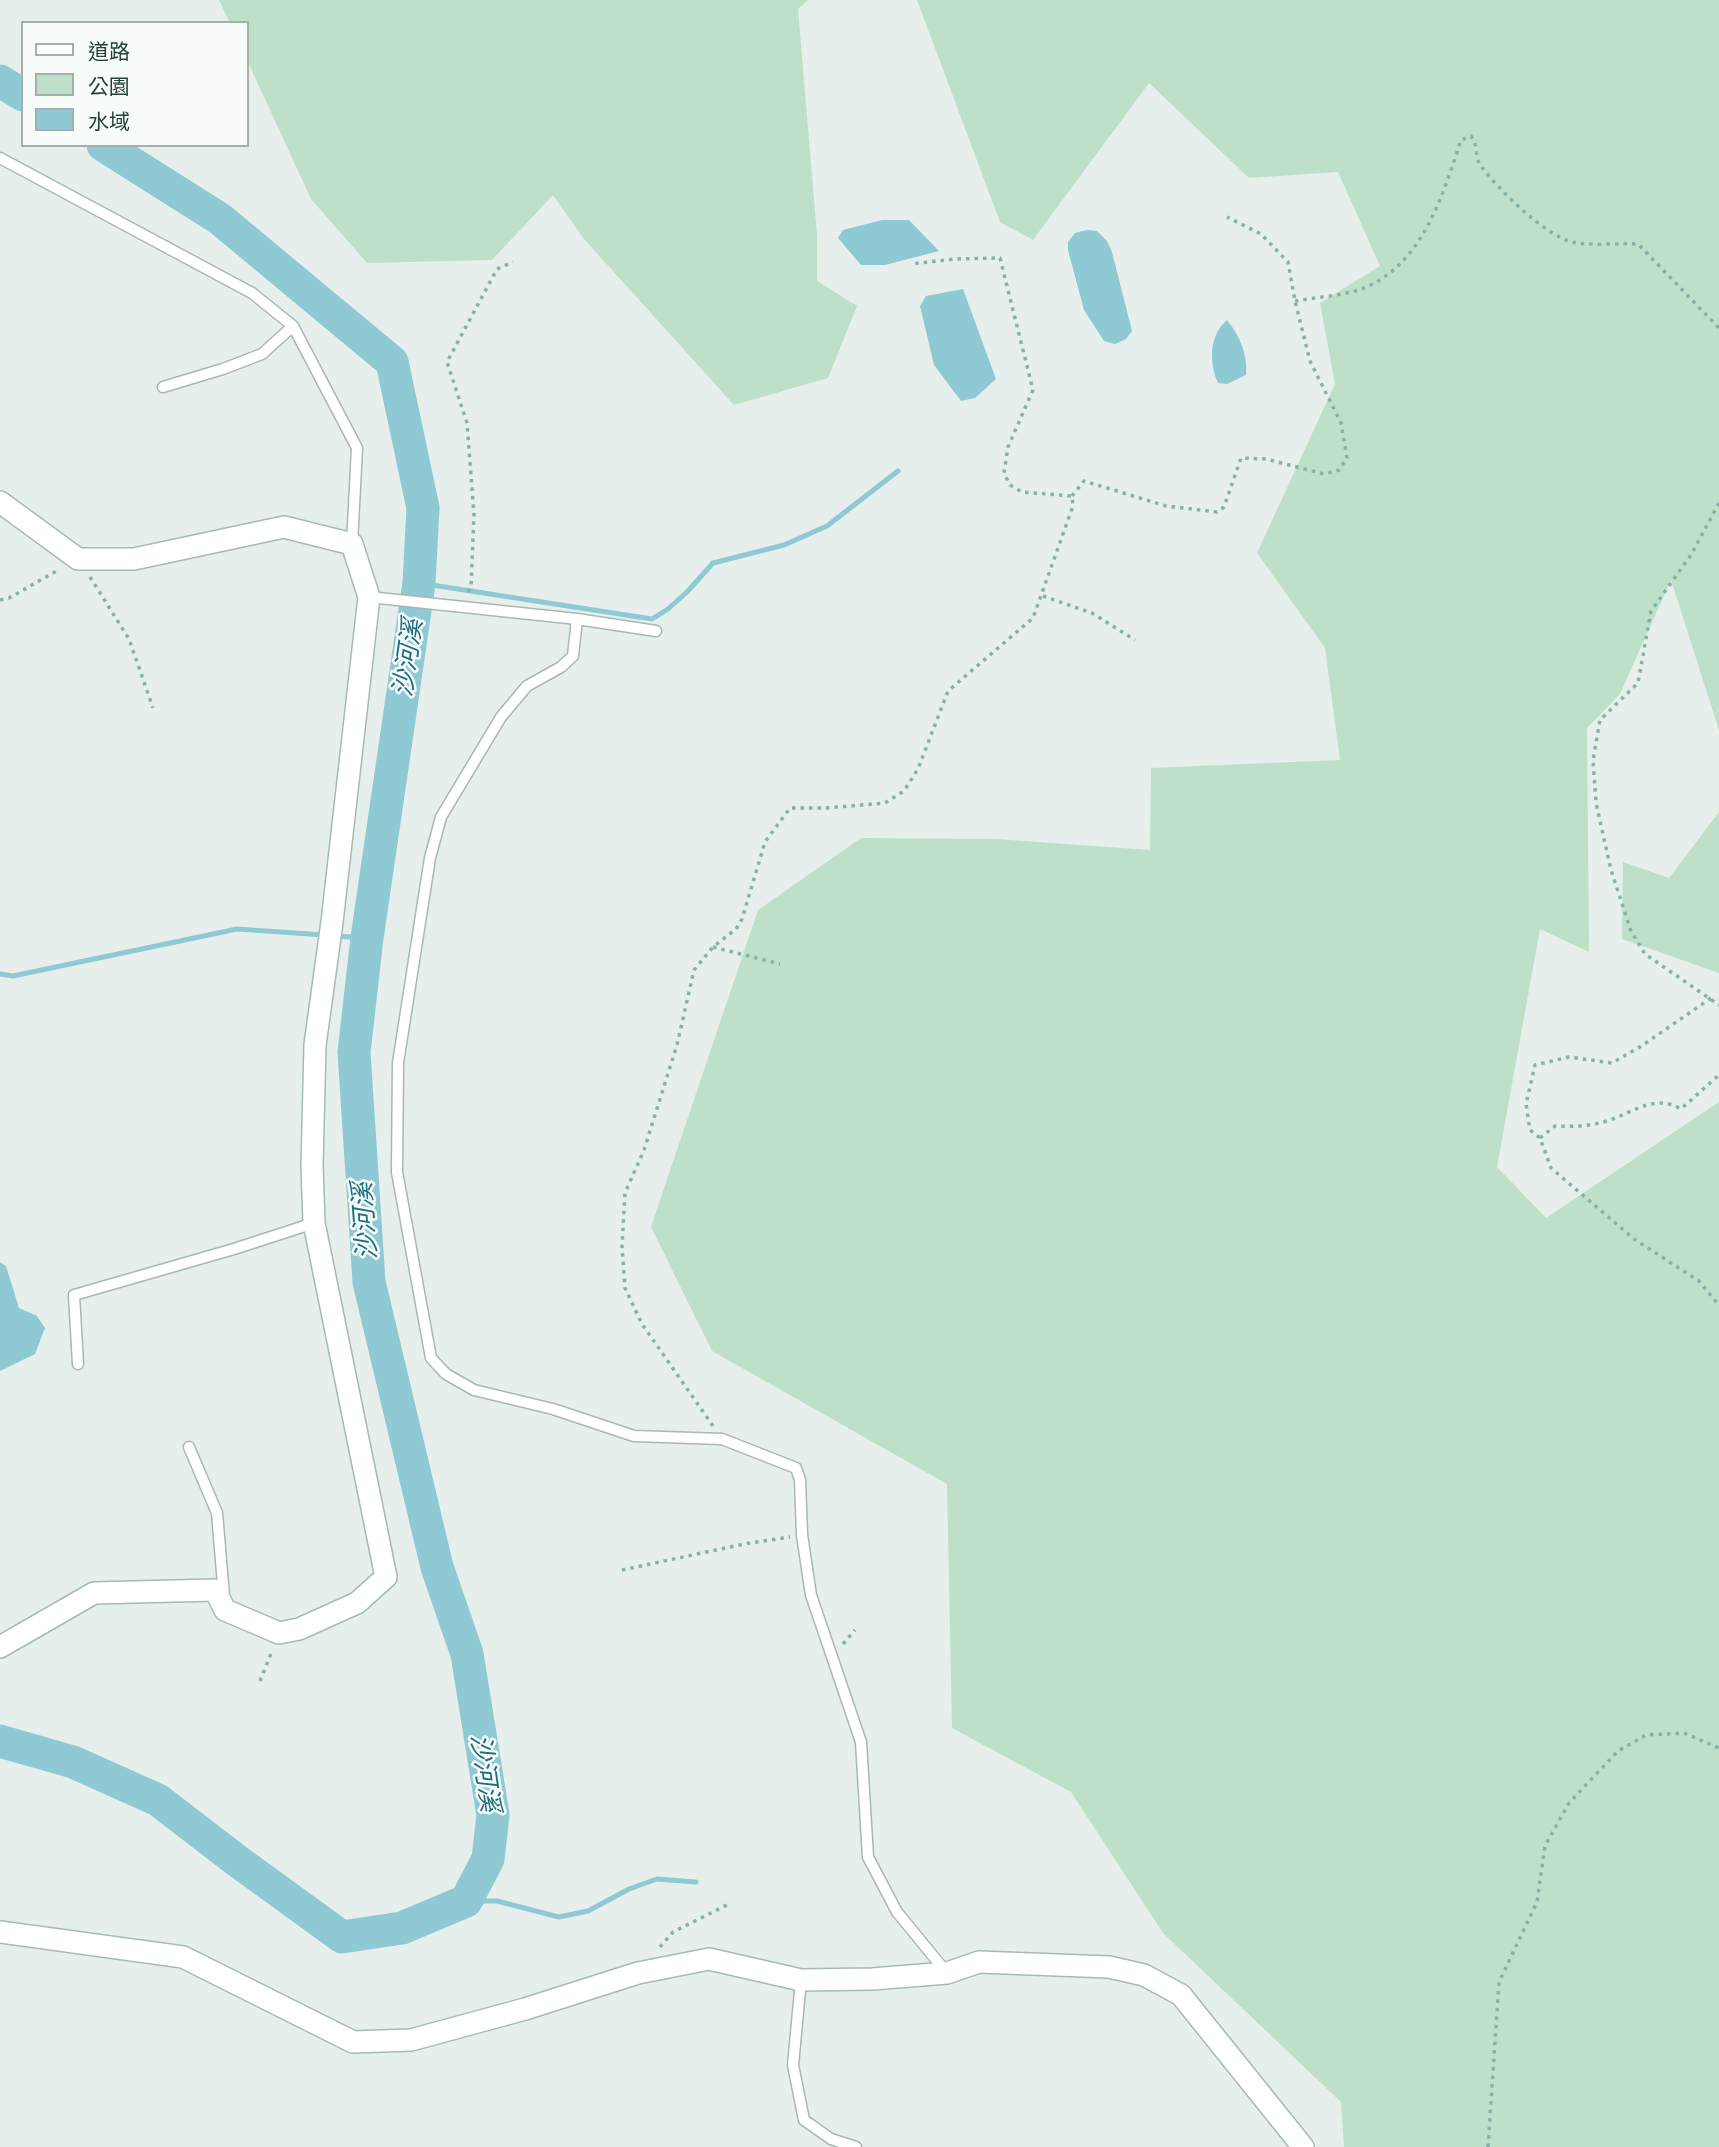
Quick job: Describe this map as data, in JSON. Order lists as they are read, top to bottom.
{
  "water": ["沙河溪"],
  "legend": ["道路", "公園", "水域"]
}
